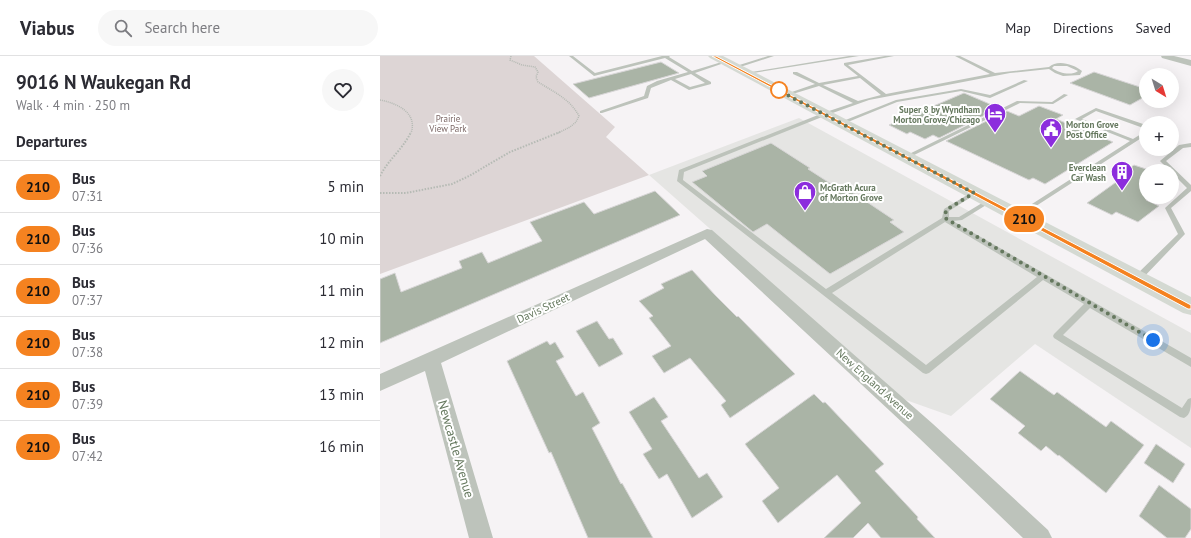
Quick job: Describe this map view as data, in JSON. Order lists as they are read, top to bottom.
{
  "streets": {
    "street": ["Davis Street", "New England Avenue", "Newcastle Avenue"]
  },
  "crossings": [
    ["Davis Street", "New England Avenue"],
    ["Davis Street", "Newcastle Avenue"]
  ],
  "parks": ["Prairie View Park"],
  "places": {
    "hotel": ["Super 8 by Wyndham Morton Grove/Chicago"],
    "public building": ["Morton Grove Post Office"],
    "building": ["Everclean Car Wash"],
    "shop": ["McGrath Acura of Morton Grove"]
  },
  "lines": ["bus line 210"],
  "north": "bottom right",
  "page": {
    "header": "Viabus",
    "search": "Search here",
    "nav": ["Map", "Directions", "Saved"],
    "heading": [
      ["9016 N Waukegan Rd", "Walk · 4 min · 250 m"],
      "Departures"
    ],
    "on_map": "210",
    "map_buttons": ["+", "−"],
    "list": [
      {
        "mark": "210",
        "name": "Bus",
        "note": "07:31",
        "value": "5 min"
      },
      {
        "mark": "210",
        "name": "Bus",
        "note": "07:36",
        "value": "10 min"
      },
      {
        "mark": "210",
        "name": "Bus",
        "note": "07:37",
        "value": "11 min"
      },
      {
        "mark": "210",
        "name": "Bus",
        "note": "07:38",
        "value": "12 min"
      },
      {
        "mark": "210",
        "name": "Bus",
        "note": "07:39",
        "value": "13 min"
      },
      {
        "mark": "210",
        "name": "Bus",
        "note": "07:42",
        "value": "16 min"
      }
    ]
  }
}
